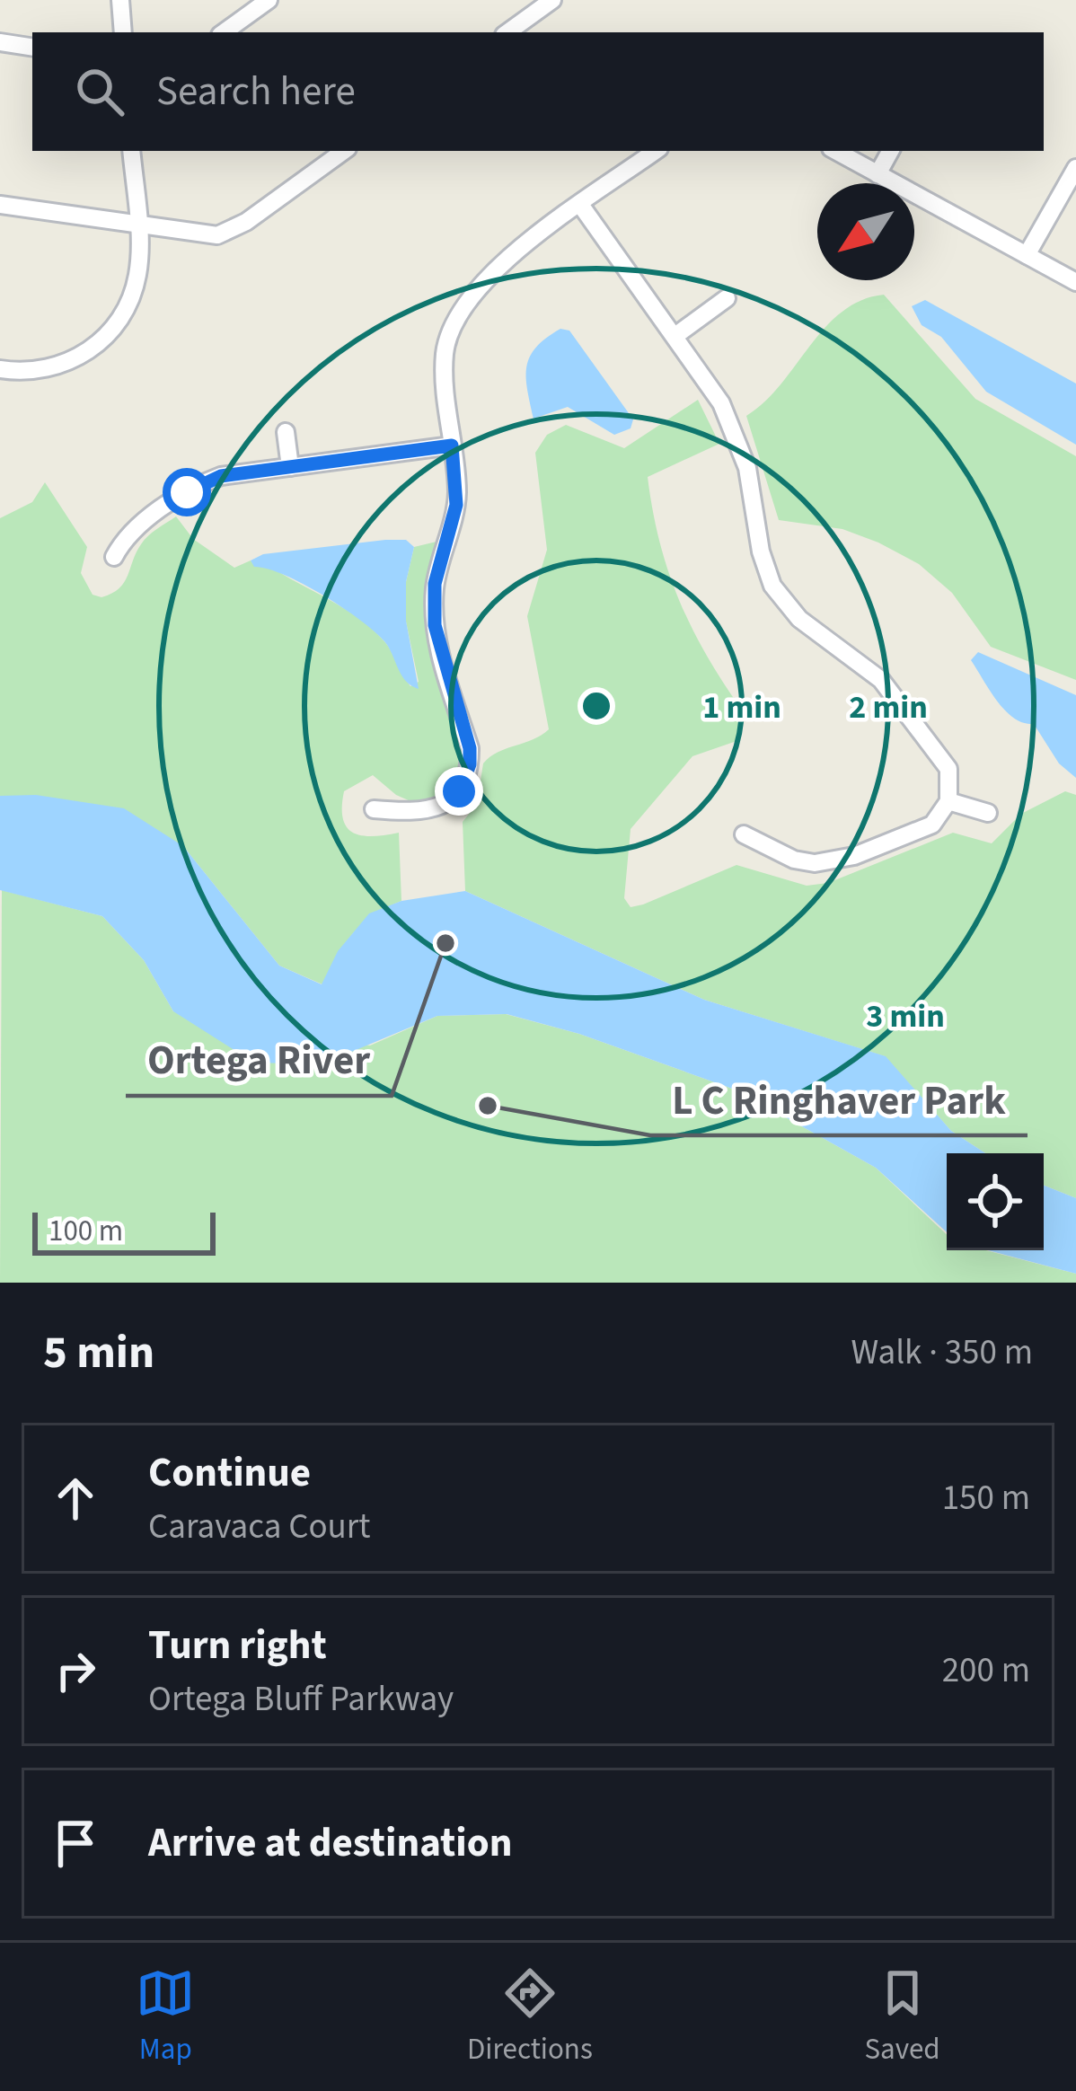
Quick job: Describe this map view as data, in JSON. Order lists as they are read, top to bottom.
{
  "places": ["Ortega River", "L C Ringhaver Park"],
  "scale_bar": "100 m",
  "north": "bottom left",
  "page": {
    "search": "Search here",
    "scale": "100 m",
    "heading": ["5 min", "Walk · 350 m"],
    "list": [
      ["Continue", "Caravaca Court", "150 m"],
      ["Turn right", "Ortega Bluff Parkway", "200 m"],
      "Arrive at destination"
    ],
    "nav": ["Map", "Directions", "Saved"]
  },
  "rings": ["1 min", "2 min", "3 min"]
}
